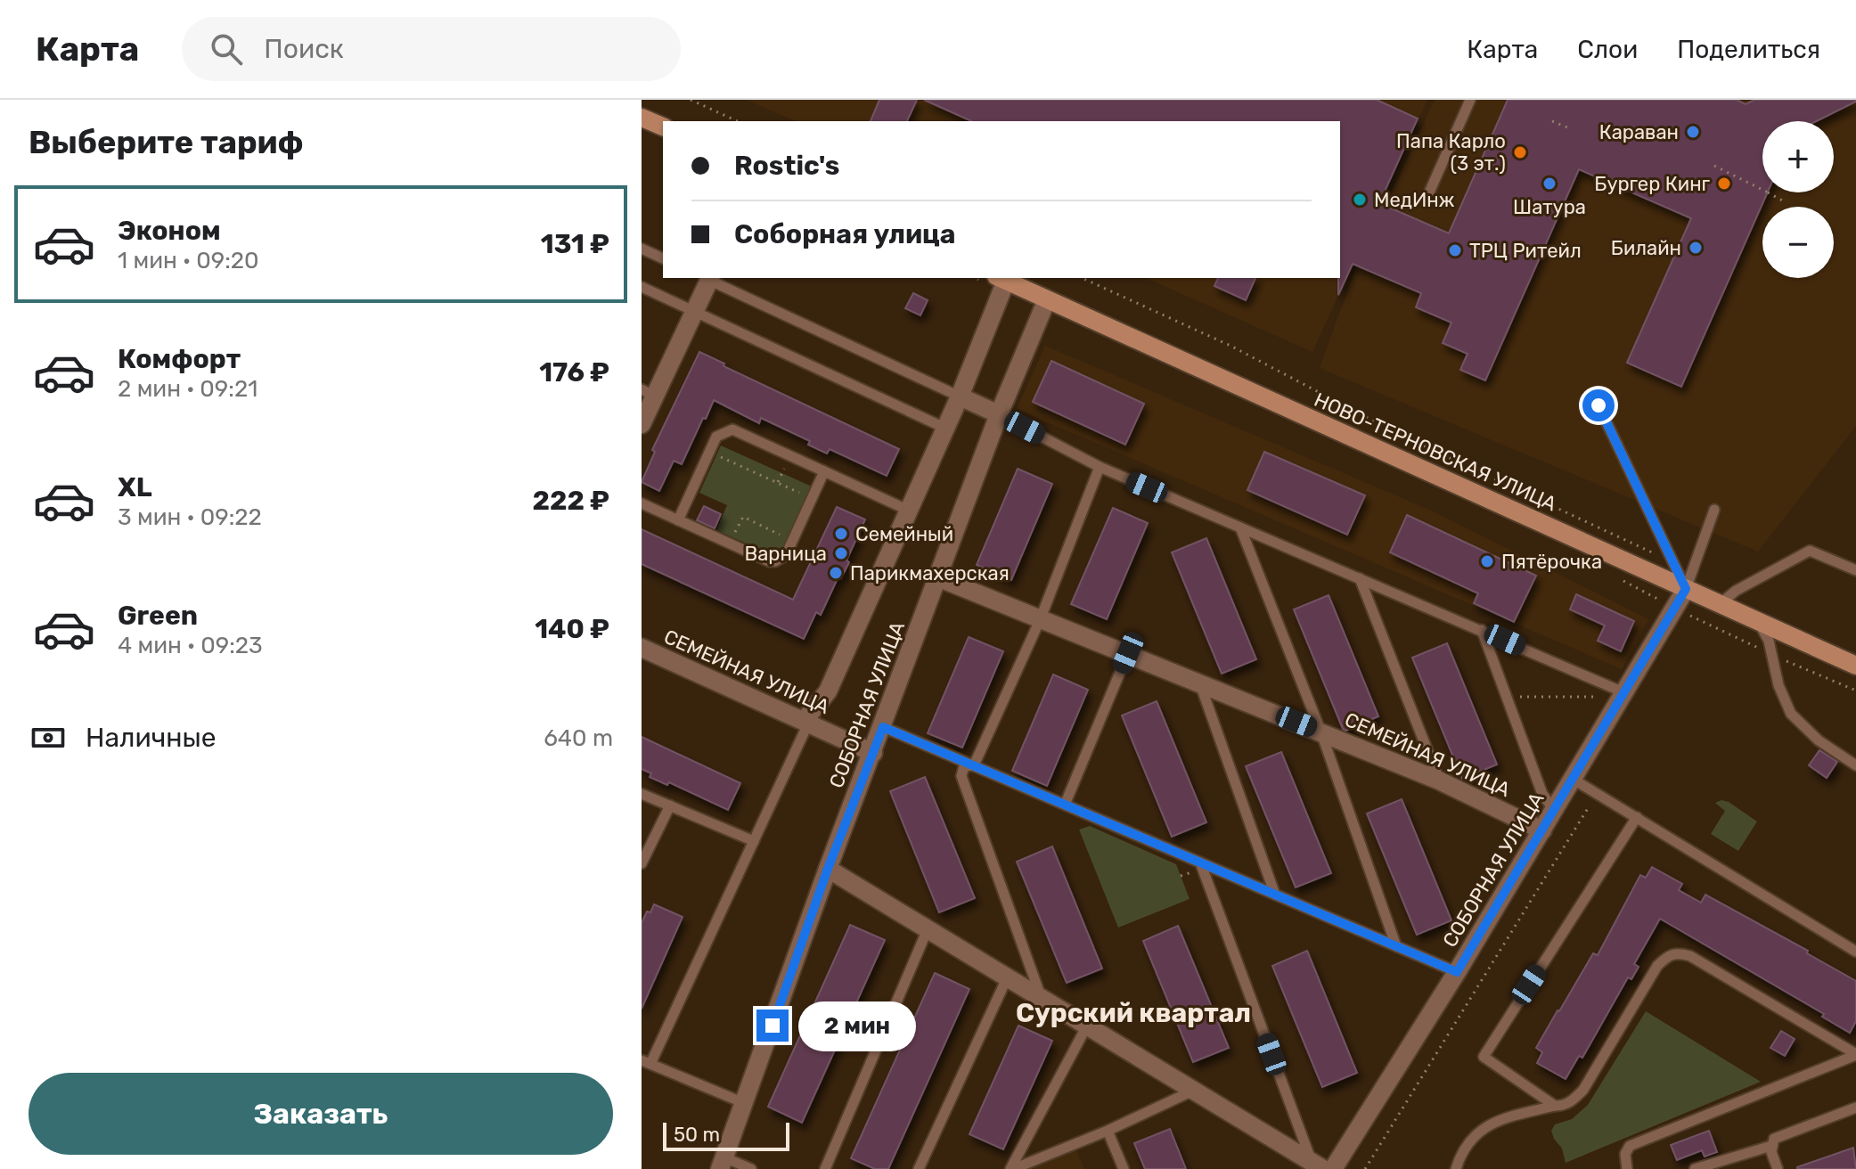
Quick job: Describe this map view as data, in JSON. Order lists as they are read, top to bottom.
{
  "streets": {
    "main road": ["НОВО-ТЕРНОВСКАЯ УЛИЦА"],
    "street": ["СЕМЕЙНАЯ УЛИЦА", "СОБОРНАЯ УЛИЦА"]
  },
  "crossings": [
    ["НОВО-ТЕРНОВСКАЯ УЛИЦА", "СОБОРНАЯ УЛИЦА"],
    ["СЕМЕЙНАЯ УЛИЦА", "СОБОРНАЯ УЛИЦА"]
  ],
  "districts": ["Сурский квартал"],
  "places": [
    "Караван",
    "Папа Карло (3 эт.)",
    "Шатура",
    "Бургер Кинг",
    "МедИнж",
    "Билайн",
    "ТРЦ Ритейл",
    "Семейный",
    "Варница",
    "Пятёрочка",
    "Парикмахерская"
  ],
  "scale_bar": "50 m",
  "page": {
    "header": "Карта",
    "search": "Поиск",
    "nav": ["Карта", "Слои", "Поделиться"],
    "heading": "Выберите тариф",
    "map_buttons": ["+", "−"],
    "banner": ["Rostic's", "Соборная улица"],
    "list": [
      {
        "name": "Эконом",
        "note": "1 мин · 09:20",
        "value": "131 ₽"
      },
      {
        "name": "Комфорт",
        "note": "2 мин · 09:21",
        "value": "176 ₽"
      },
      {
        "name": "XL",
        "note": "3 мин · 09:22",
        "value": "222 ₽"
      },
      {
        "name": "Green",
        "note": "4 мин · 09:23",
        "value": "140 ₽"
      }
    ],
    "pay": ["Наличные", "640 m"],
    "bubble": "2 мин",
    "buttons": "Заказать",
    "scale": "50 m"
  }
}
